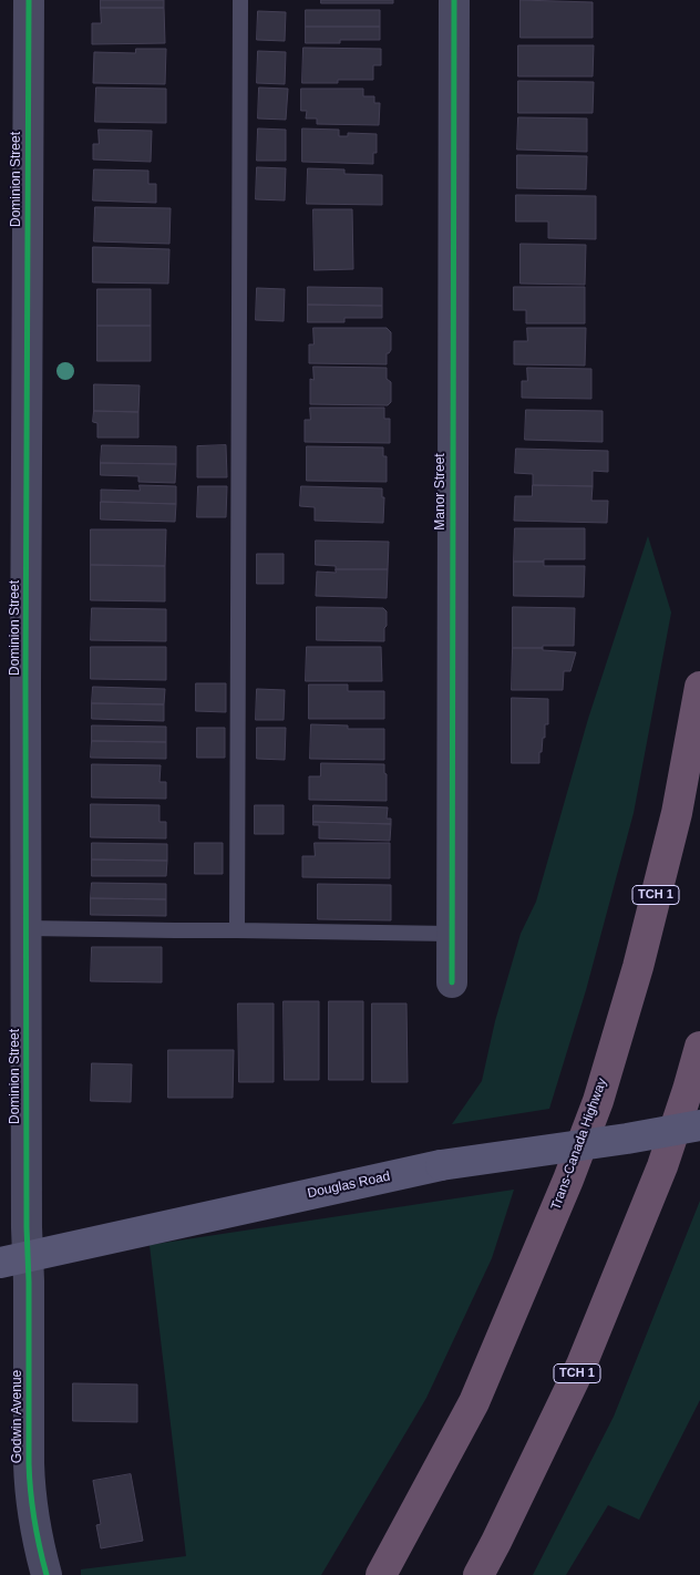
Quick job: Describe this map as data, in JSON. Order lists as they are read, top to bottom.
{
  "streets": {
    "highway": ["TCH 1", "Trans-Canada Highway"],
    "street": [
      "Dominion Street",
      "Manor Street",
      "Douglas Road",
      "Godwin Avenue"
    ]
  },
  "crossings": [
    ["Dominion Street", "Douglas Road"],
    ["Dominion Street", "Godwin Avenue"],
    ["Douglas Road", "Godwin Avenue"]
  ]
}
